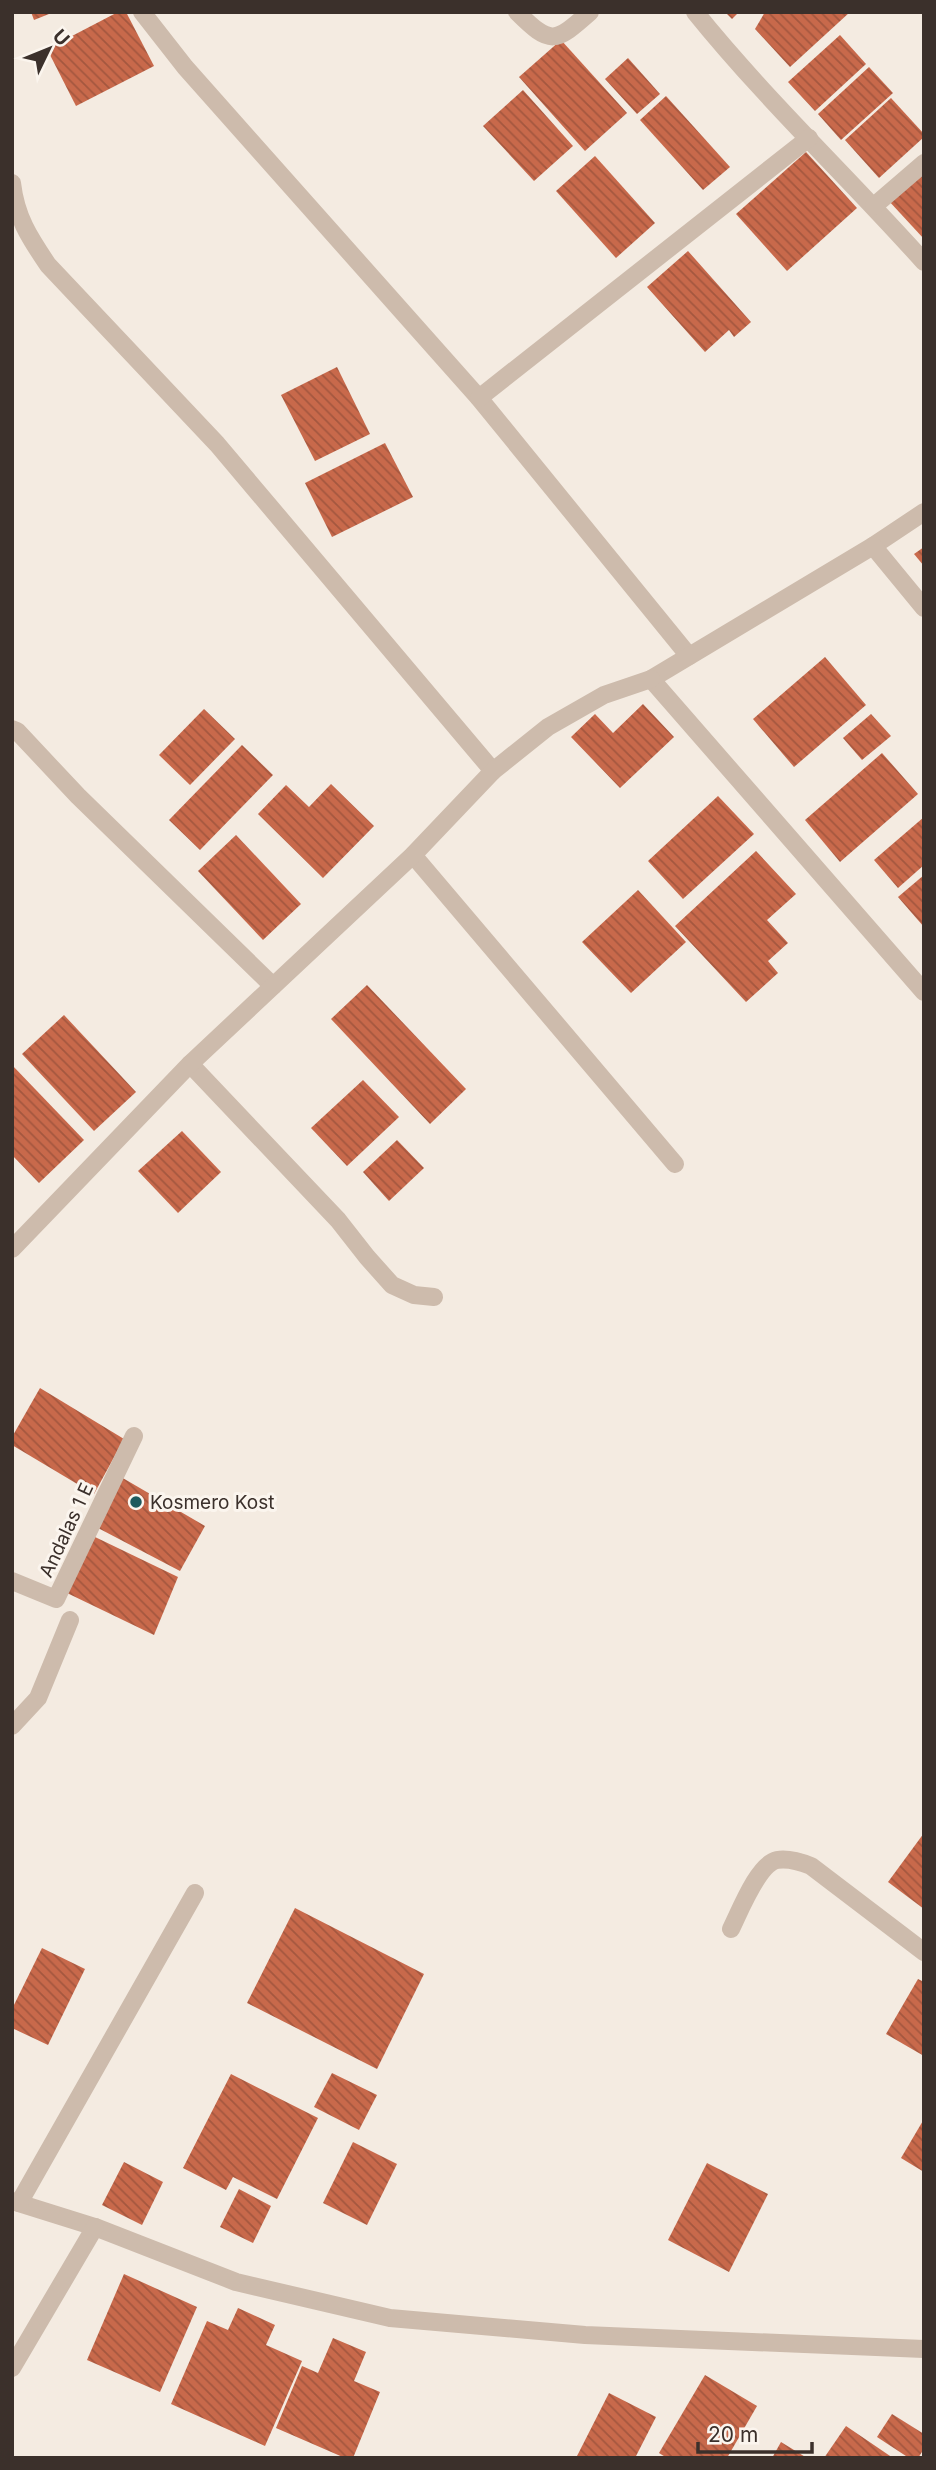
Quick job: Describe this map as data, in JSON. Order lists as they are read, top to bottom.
{
  "streets": {
    "street": ["Andalas 1 E"]
  },
  "places": ["Kosmero Kost"],
  "scale_bar": "20 m",
  "north": "top right"
}
